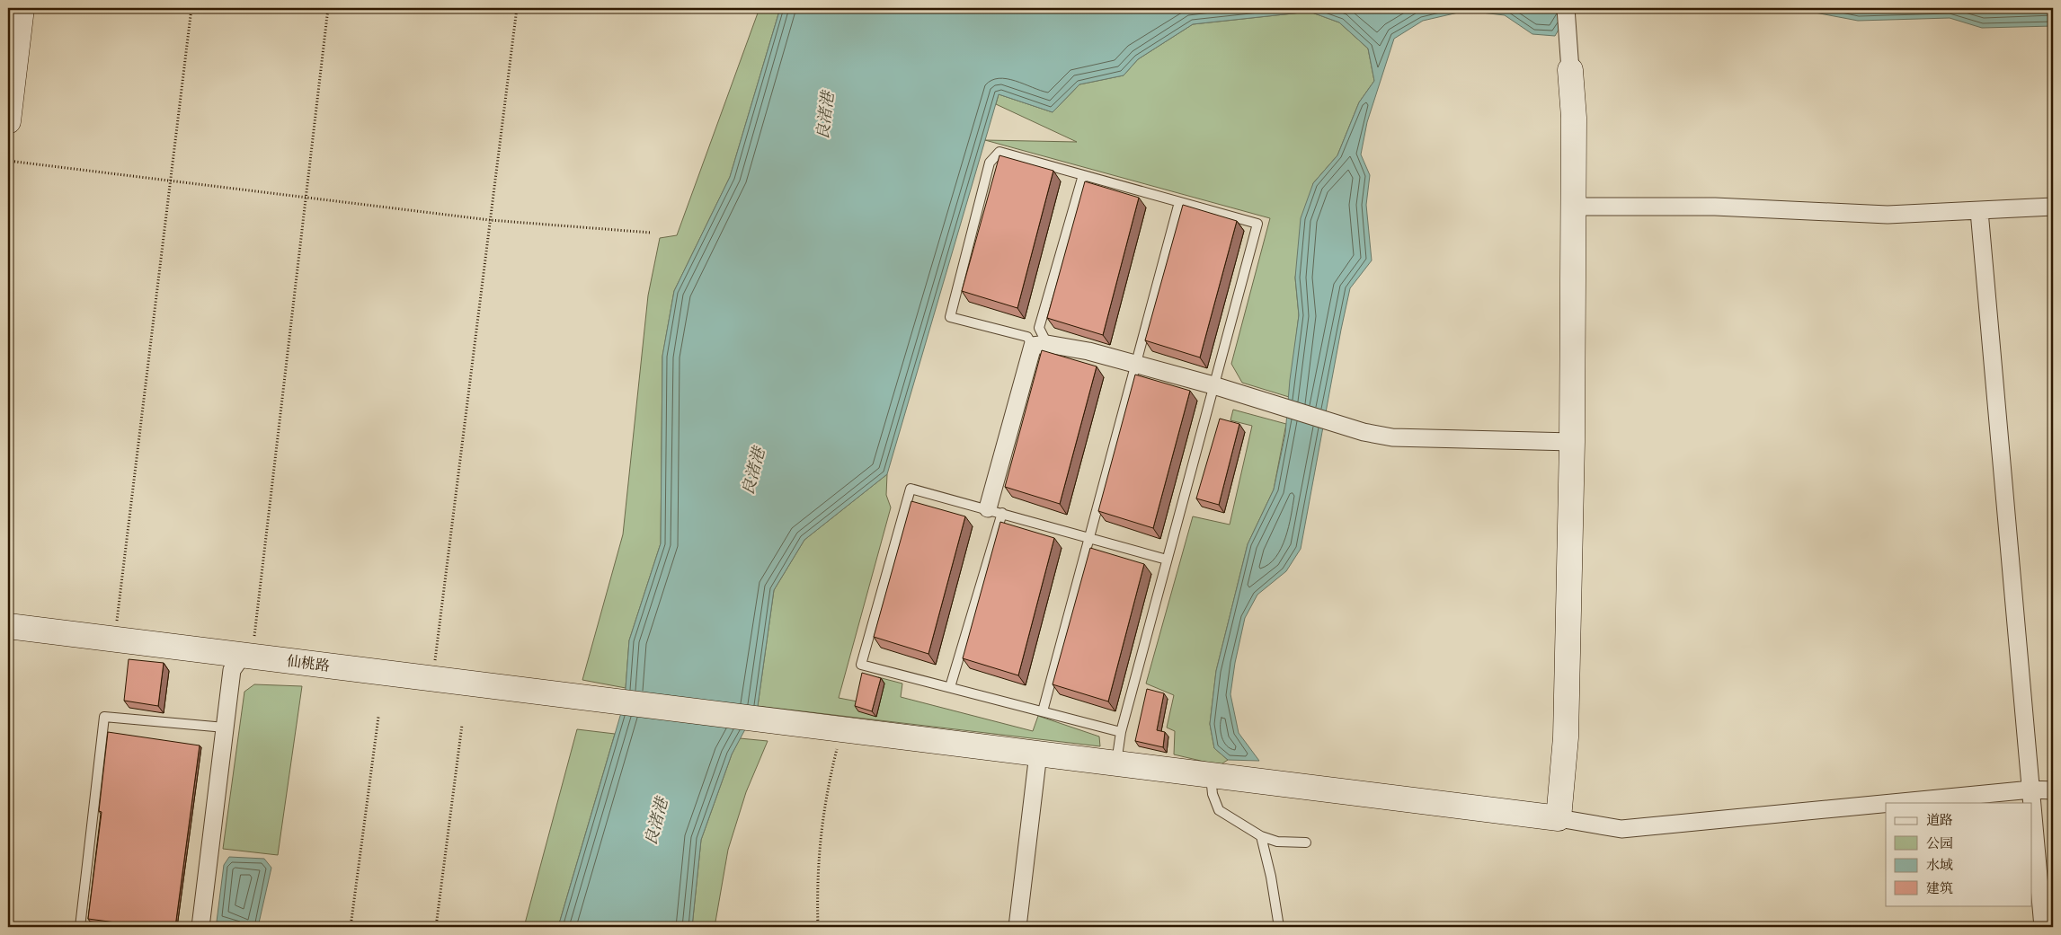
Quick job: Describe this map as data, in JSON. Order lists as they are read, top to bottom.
{
  "streets": {
    "street": ["仙桃路"]
  },
  "water": ["良渚港"],
  "legend": [
    "道路",
    "公园",
    "水域",
    "建筑"
  ]
}
